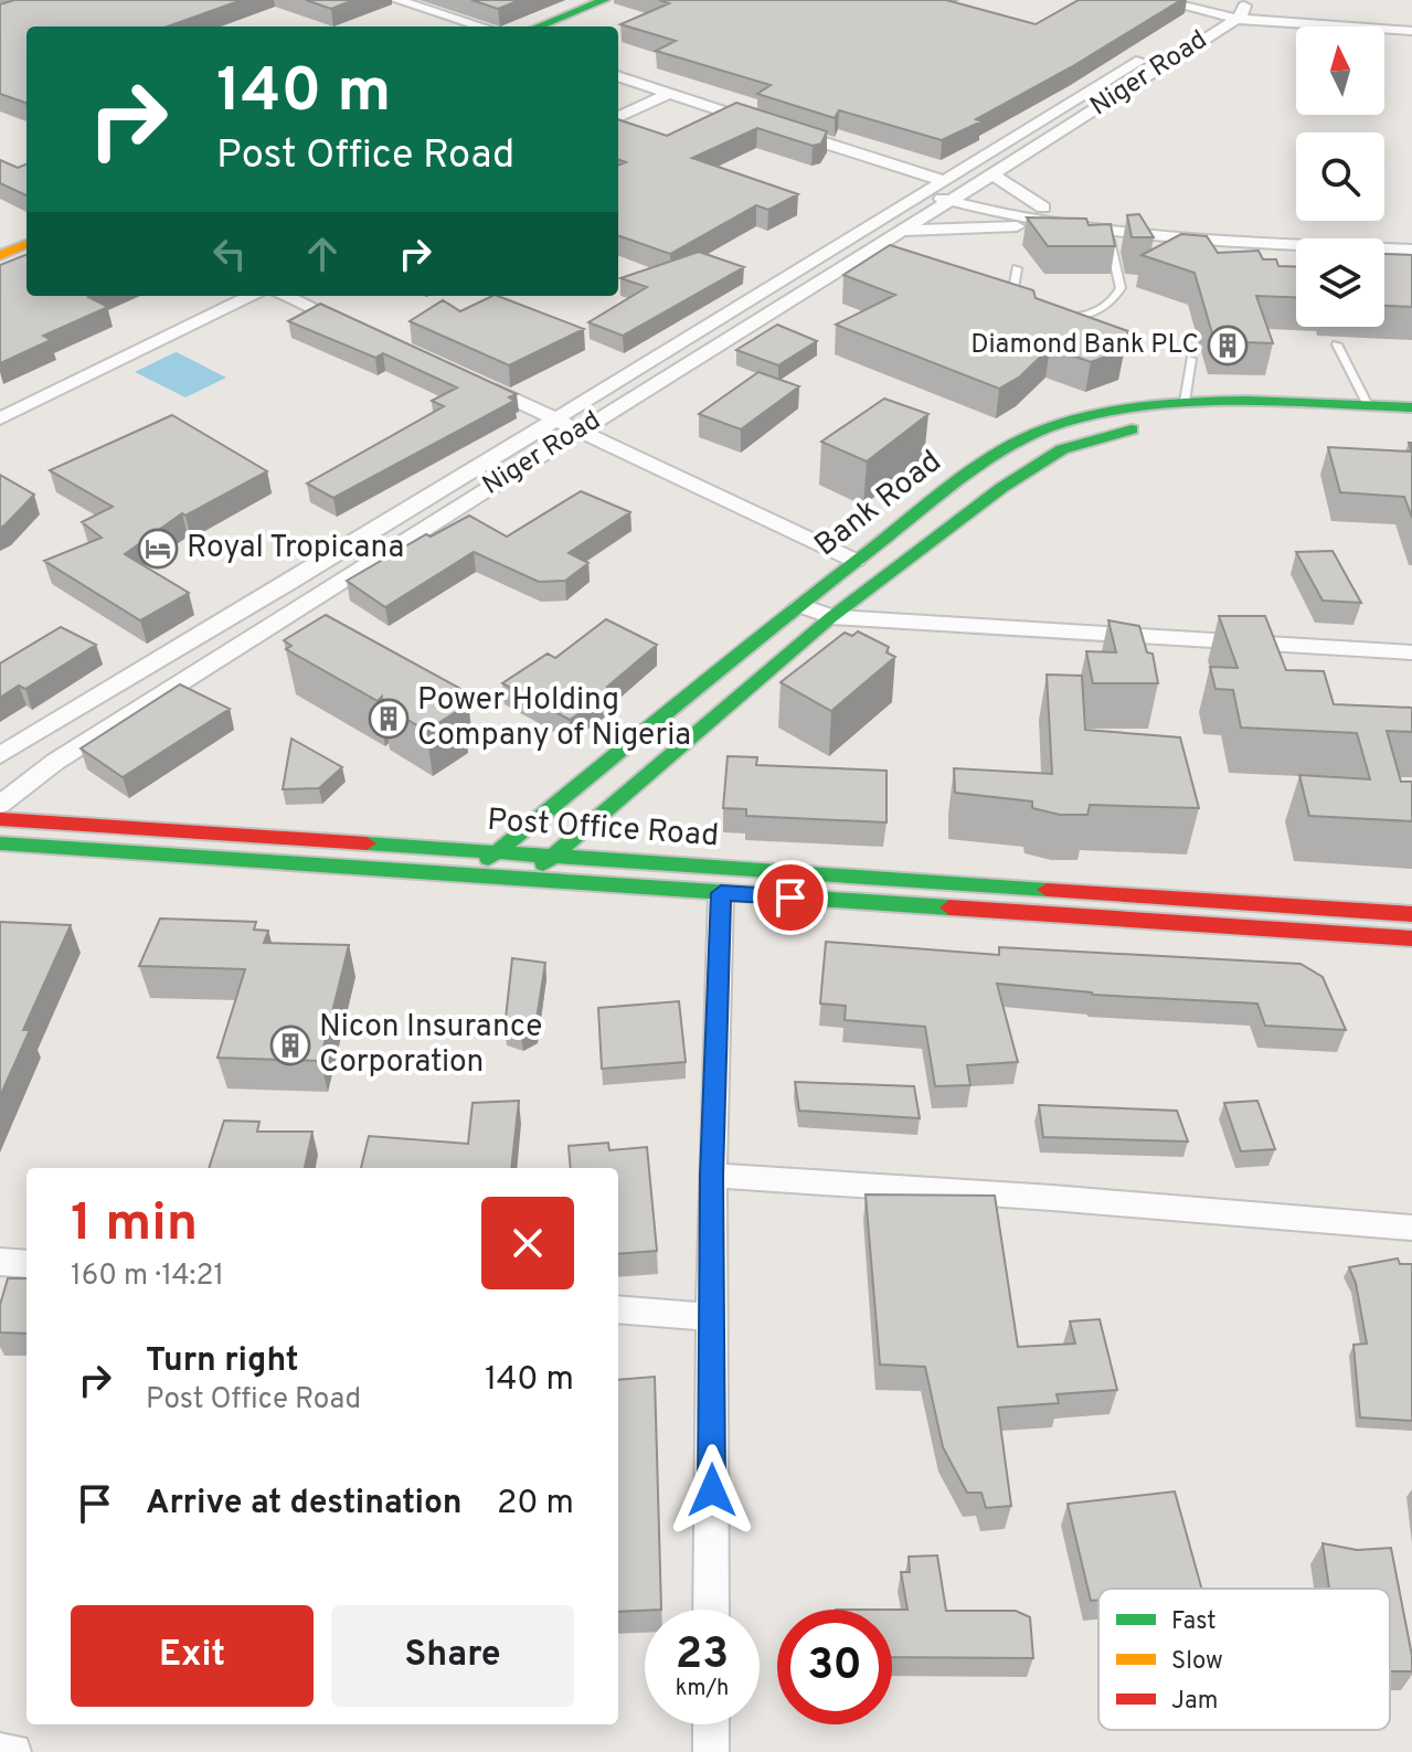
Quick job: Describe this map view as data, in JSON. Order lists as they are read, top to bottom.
{
  "streets": {
    "street": ["Niger Road", "Bank Road", "Post Office Road"]
  },
  "crossings": [
    ["Bank Road", "Post Office Road"]
  ],
  "places": {
    "building": ["Diamond Bank PLC", "Power Holding Company of Nigeria", "Nicon Insurance Corporation"],
    "hotel": ["Royal Tropicana"]
  },
  "legend": ["Fast", "Slow", "Jam"],
  "north": "top",
  "page": {
    "turn": ["140 m", "Post Office Road"],
    "heading": ["1 min", "160 m · 14:21"],
    "list": [
      {
        "name": "Turn right",
        "note": "Post Office Road",
        "value": "140 m"
      },
      {
        "name": "Arrive at destination",
        "value": "20 m"
      }
    ],
    "buttons": ["Exit", "Share"],
    "speed": "23 km/h",
    "limit": "30"
  }
}
